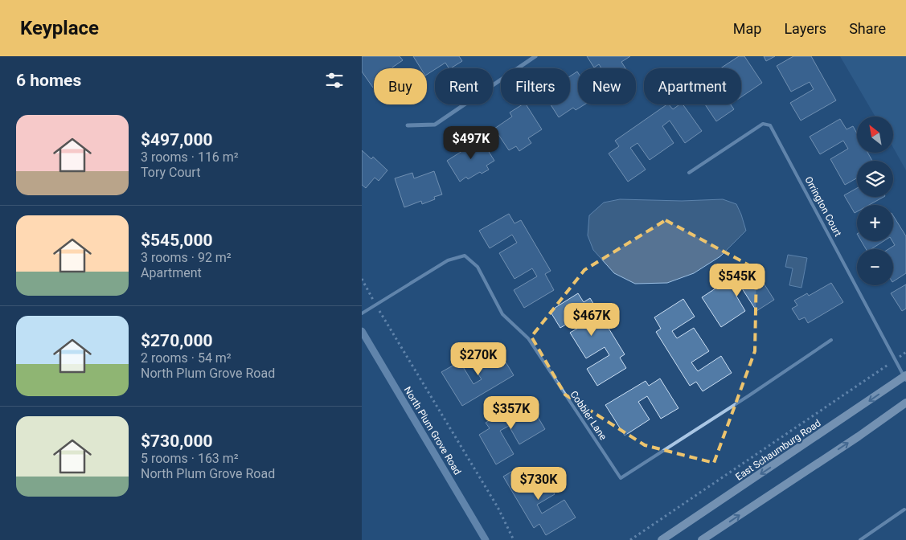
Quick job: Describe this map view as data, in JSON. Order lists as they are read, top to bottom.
{
  "streets": {
    "main road": ["East Schaumburg Road"],
    "street": ["North Plum Grove Road"],
    "lane": ["Orrington Court", "Cobbler Lane"]
  },
  "crossings": [
    ["Orrington Court", "East Schaumburg Road"]
  ],
  "north": "top left",
  "page": {
    "header": "Keyplace",
    "nav": ["Map", "Layers", "Share"],
    "heading": "6 homes",
    "chip": [
      "Buy",
      "Rent",
      "Filters",
      "New",
      "Apartment"
    ],
    "list": [
      {
        "name": "$497,000",
        "note": "3 rooms · 116 m² · Tory Court"
      },
      {
        "name": "$545,000",
        "note": "3 rooms · 92 m² · Apartment"
      },
      {
        "name": "$270,000",
        "note": "2 rooms · 54 m² · North Plum Grove Road"
      },
      {
        "name": "$730,000",
        "note": "5 rooms · 163 m² · North Plum Grove Road"
      }
    ],
    "map_buttons": ["+", "−"],
    "price": [
      "$497K",
      "$545K",
      "$467K",
      "$270K",
      "$357K",
      "$730K"
    ]
  }
}
